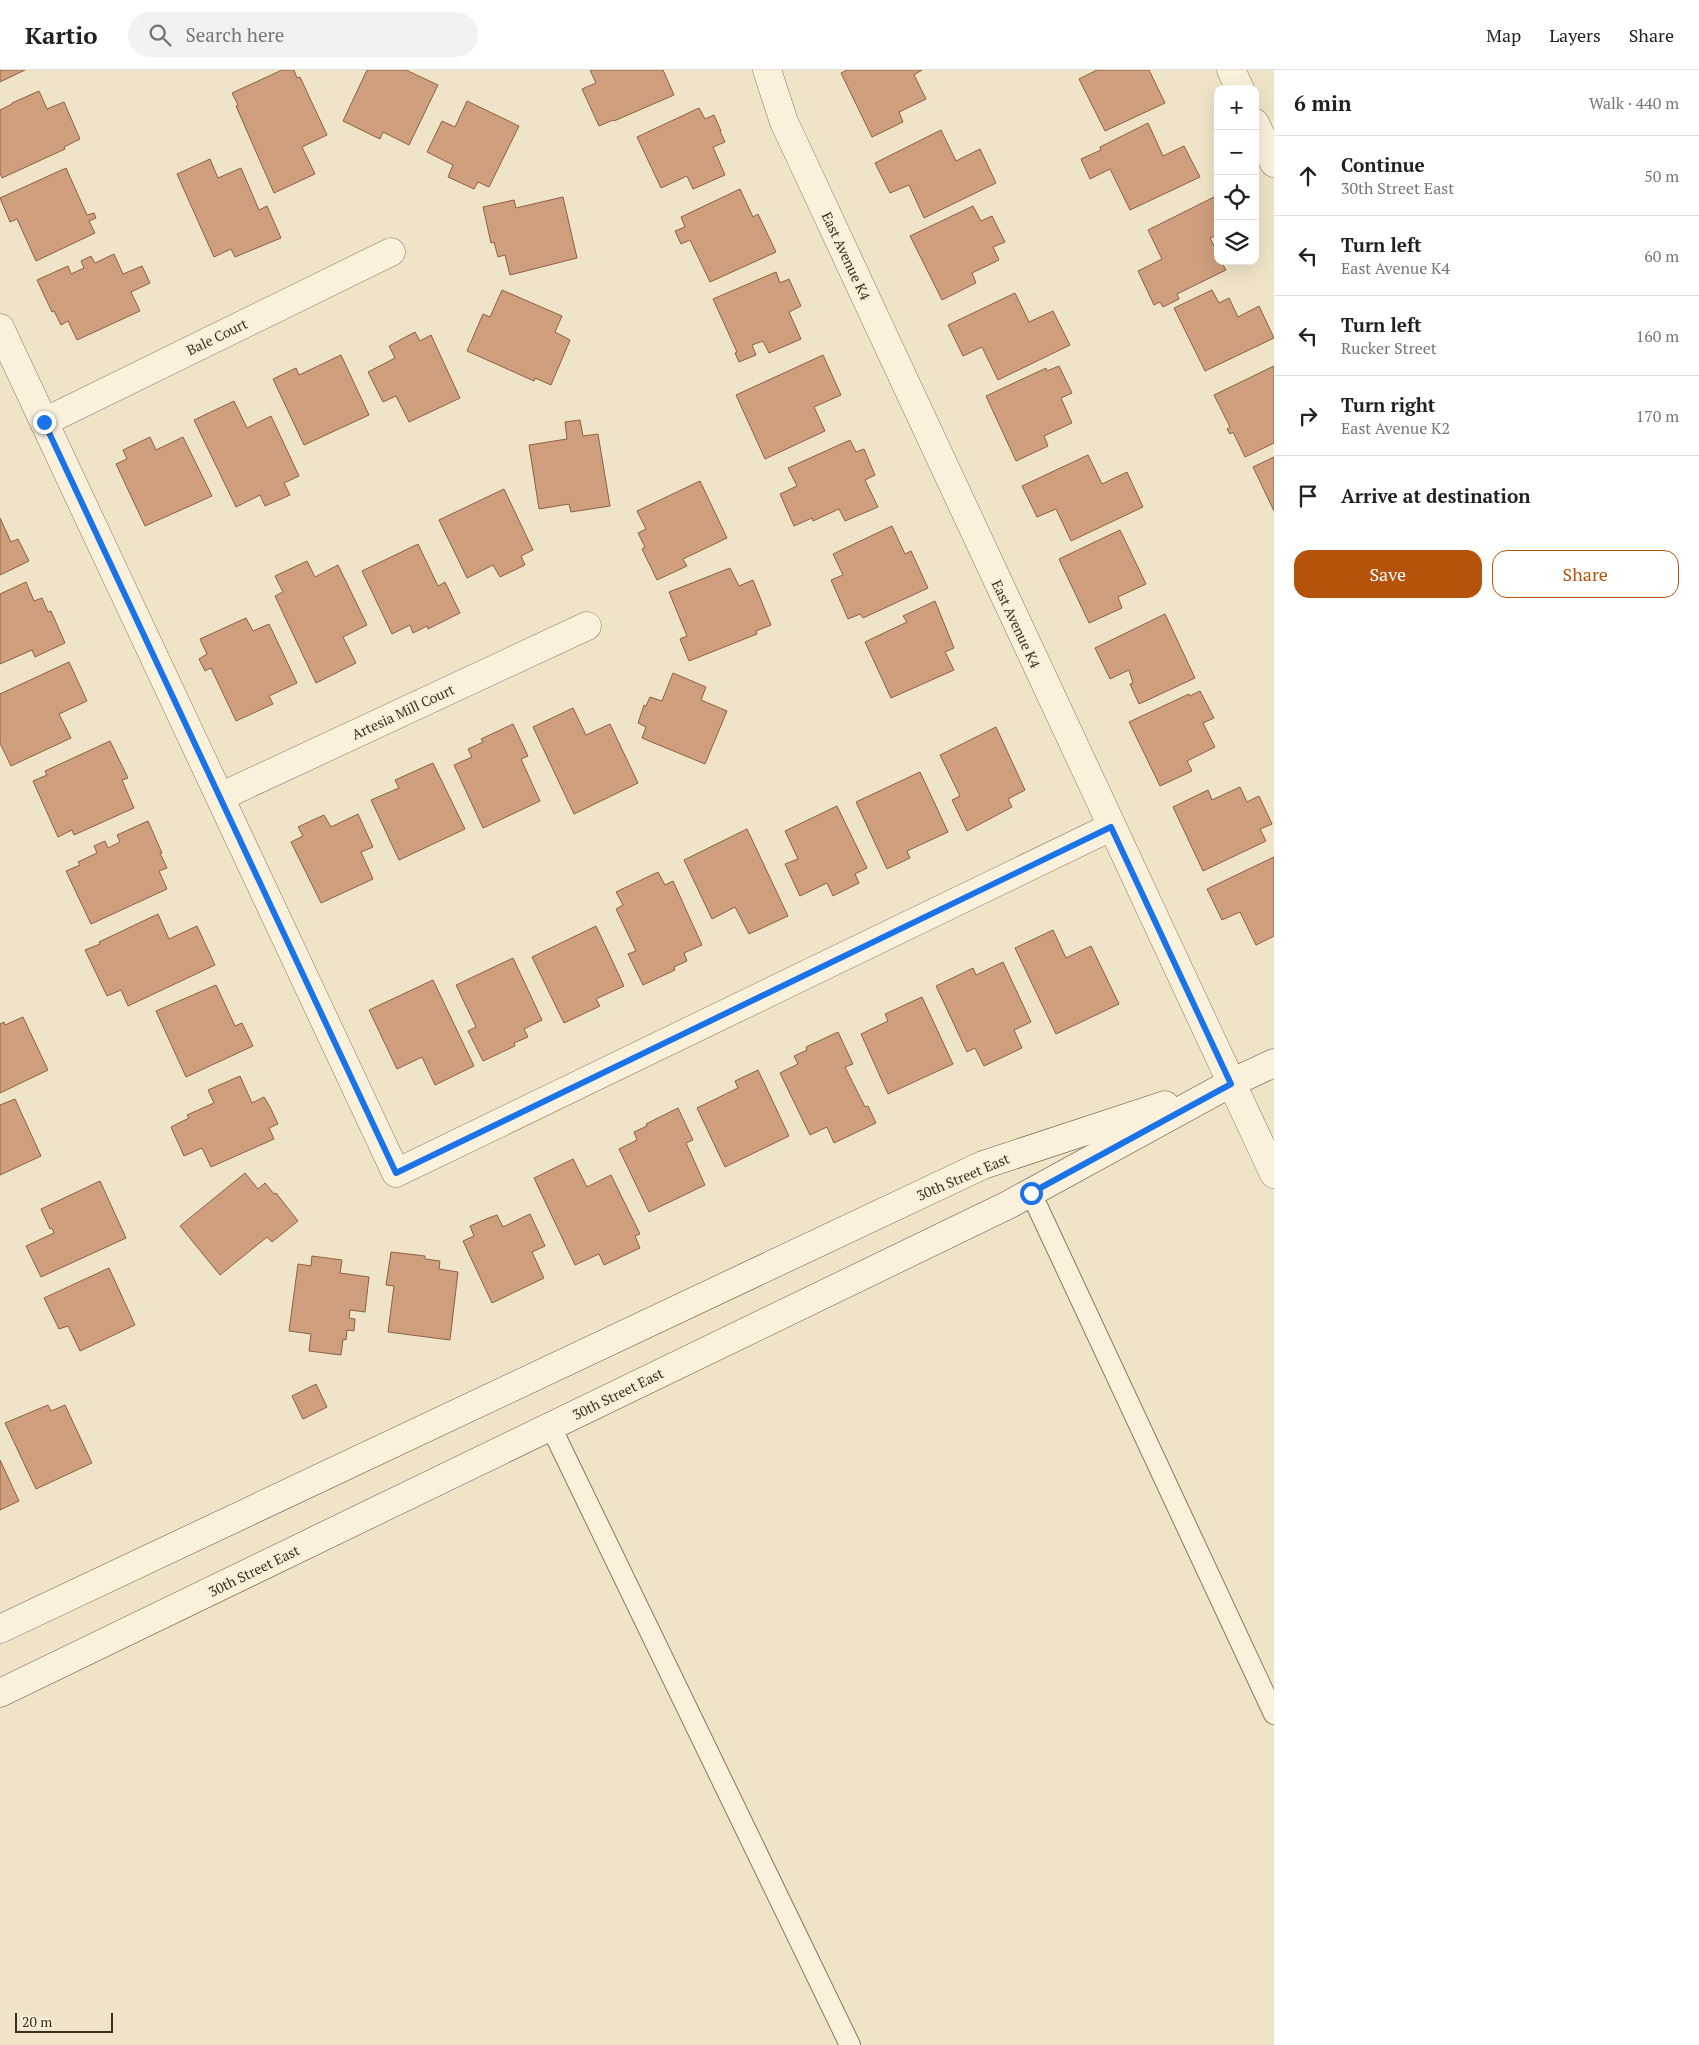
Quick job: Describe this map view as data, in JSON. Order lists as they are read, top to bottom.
{
  "streets": {
    "street": [
      "East Avenue K4",
      "Bale Court",
      "Artesia Mill Court",
      "30th Street East"
    ]
  },
  "crossings": [
    ["East Avenue K4", "30th Street East"]
  ],
  "scale_bar": "20 m",
  "page": {
    "header": "Kartio",
    "search": "Search here",
    "nav": ["Map", "Layers", "Share"],
    "heading": ["6 min", "Walk · 440 m"],
    "map_buttons": ["+", "−"],
    "list": [
      ["Continue", "30th Street East", "50 m"],
      ["Turn left", "East Avenue K4", "60 m"],
      ["Turn left", "Rucker Street", "160 m"],
      ["Turn right", "East Avenue K2", "170 m"],
      "Arrive at destination"
    ],
    "buttons": ["Save", "Share"],
    "scale": "20 m"
  }
}
